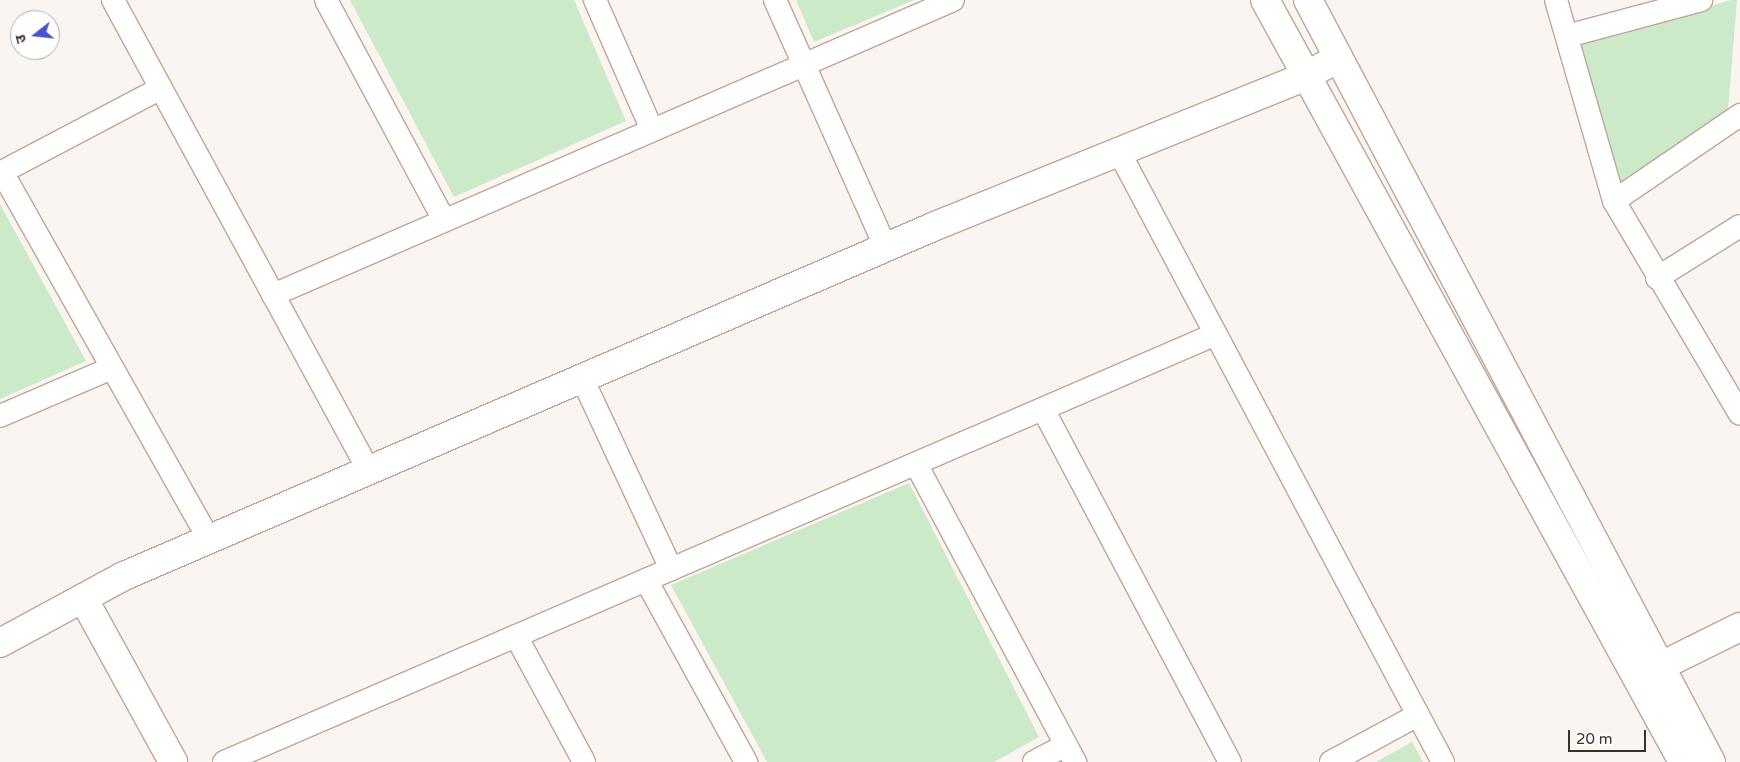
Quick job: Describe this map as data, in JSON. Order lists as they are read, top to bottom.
{
  "scale_bar": "20 m",
  "north": "left"
}
